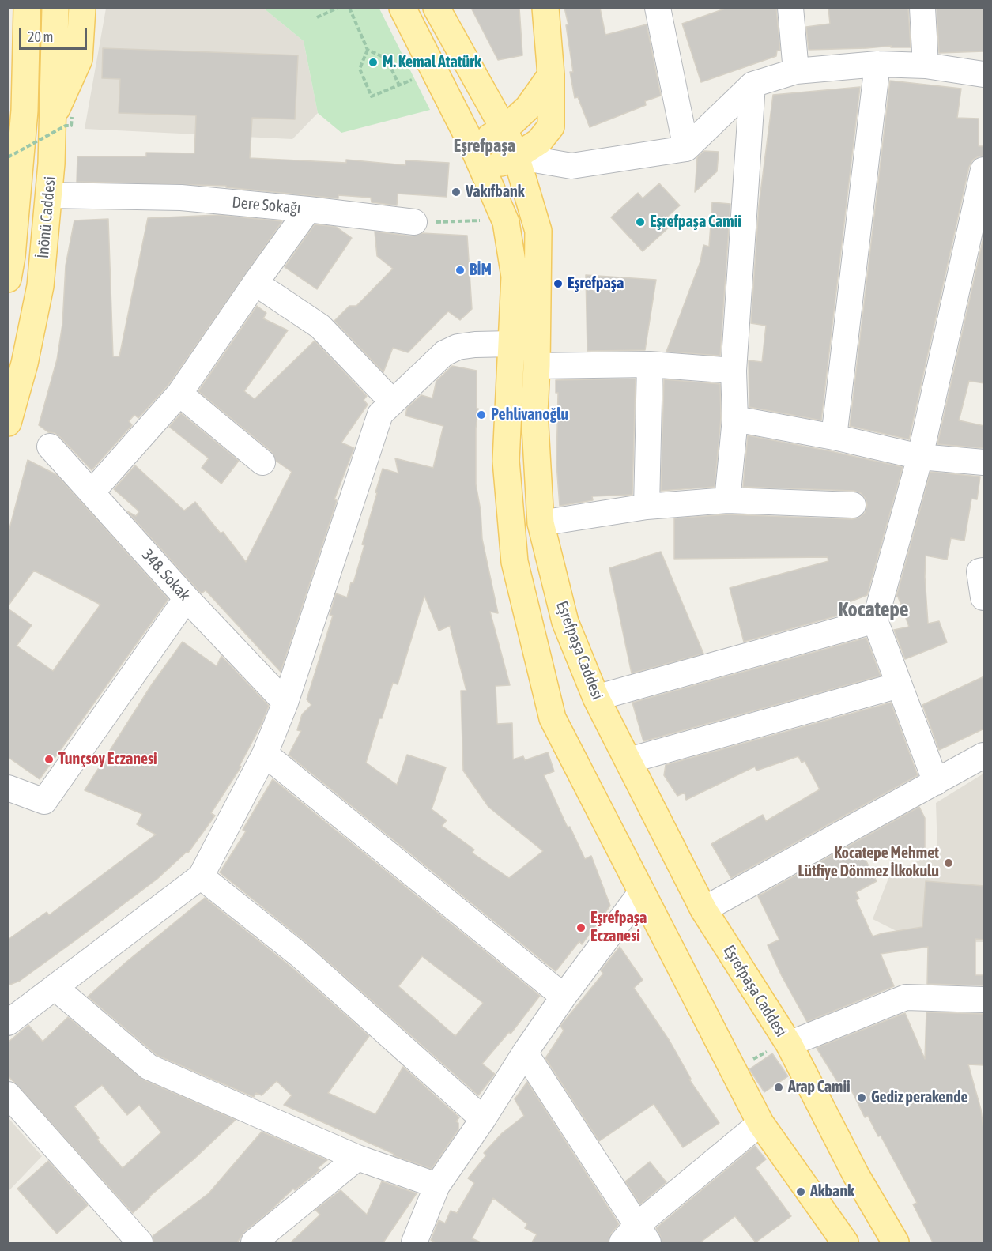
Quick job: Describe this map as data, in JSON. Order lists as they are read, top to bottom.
{
  "streets": {
    "main road": ["İnönü Caddesi", "Eşrefpaşa Caddesi"],
    "street": ["Dere Sokağı", "348. Sokak"]
  },
  "crossings": [
    ["Dere Sokağı", "İnönü Caddesi"]
  ],
  "districts": ["Eşrefpaşa", "Kocatepe"],
  "places": [
    "M. Kemal Atatürk",
    "Vakıfbank",
    "Eşrefpaşa Camii",
    "BİM",
    "Eşrefpaşa",
    "Pehlivanoğlu",
    "Tunçsoy Eczanesi",
    "Kocatepe Mehmet Lütfiye Dönmez İlkokulu",
    "Eşrefpaşa Eczanesi",
    "Arap Camii",
    "Gediz perakende",
    "Akbank"
  ],
  "scale_bar": "20 m"
}
